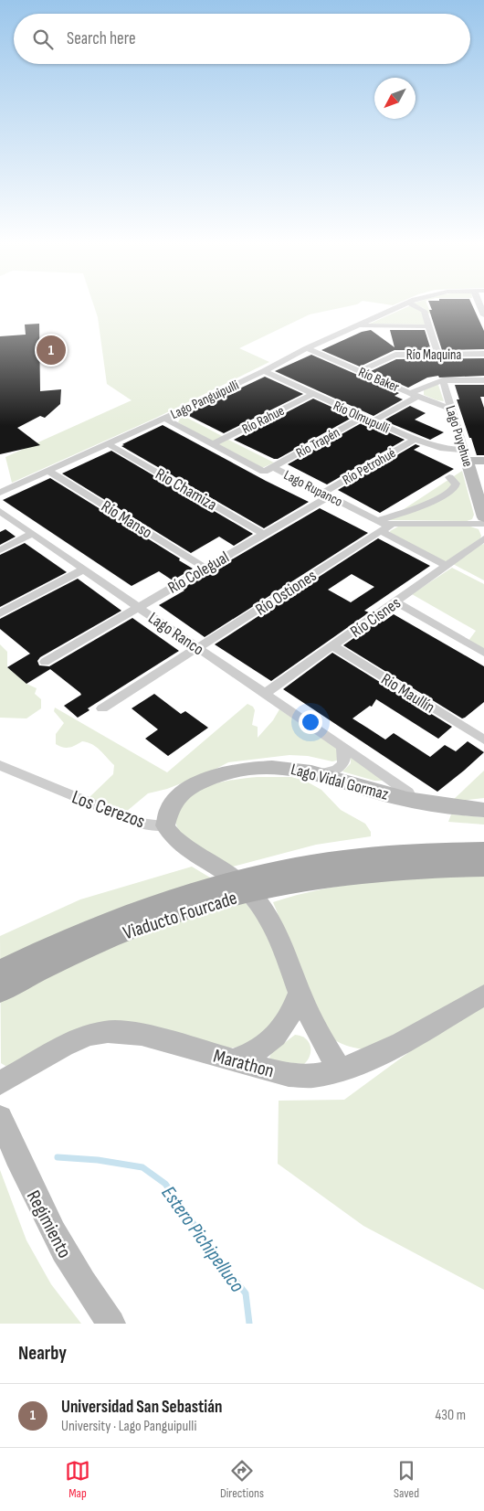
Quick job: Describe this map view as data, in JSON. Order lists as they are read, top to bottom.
{
  "streets": {
    "main road": ["Viaducto Fourcade"],
    "street": [
      "Río Maquina",
      "Río Baker",
      "Lago Panguipulli",
      "Río Olmupulli",
      "Río Rahue",
      "Lago Puyehue",
      "Río Trapén",
      "Río Petrohué",
      "Lago Rupanco",
      "Rio Chamiza",
      "Río Manso",
      "Río Colegual",
      "Río Ostiones",
      "Río Cisnes",
      "Lago Ranco",
      "Rio Maullín",
      "Lago Vidal Gormaz",
      "Los Cerezos",
      "Marathon",
      "Regimiento"
    ]
  },
  "crossings": [
    ["Río Maquina", "Río Baker"],
    ["Río Baker", "Lago Panguipulli"],
    ["Río Baker", "Lago Puyehue"],
    ["Lago Panguipulli", "Río Olmupulli"],
    ["Lago Panguipulli", "Lago Rupanco"],
    ["Lago Panguipulli", "Rio Chamiza"],
    ["Lago Panguipulli", "Río Manso"],
    ["Río Olmupulli", "Río Rahue"],
    ["Río Olmupulli", "Lago Puyehue"],
    ["Río Olmupulli", "Río Trapén"],
    ["Río Olmupulli", "Río Petrohué"],
    ["Río Rahue", "Lago Rupanco"],
    ["Río Trapén", "Lago Rupanco"],
    ["Río Petrohué", "Lago Rupanco"],
    ["Río Petrohué", "Río Colegual"],
    ["Lago Rupanco", "Río Colegual"],
    ["Lago Rupanco", "Río Ostiones"],
    ["Lago Rupanco", "Río Cisnes"],
    ["Rio Chamiza", "Río Colegual"],
    ["Río Manso", "Río Colegual"],
    ["Río Colegual", "Lago Ranco"],
    ["Río Ostiones", "Lago Ranco"],
    ["Río Cisnes", "Lago Ranco"],
    ["Río Cisnes", "Rio Maullín"],
    ["Lago Ranco", "Lago Vidal Gormaz"],
    ["Lago Vidal Gormaz", "Los Cerezos"],
    ["Los Cerezos", "Marathon"]
  ],
  "water": ["Estero Pichipelluco"],
  "north": "bottom left",
  "page": {
    "search": "Search here",
    "pins": "1",
    "heading": "Nearby",
    "list": [
      {
        "mark": "1",
        "name": "Universidad San Sebastián",
        "note": "University · Lago Panguipulli",
        "value": "430 m"
      }
    ],
    "nav": ["Map", "Directions", "Saved"]
  }
}
